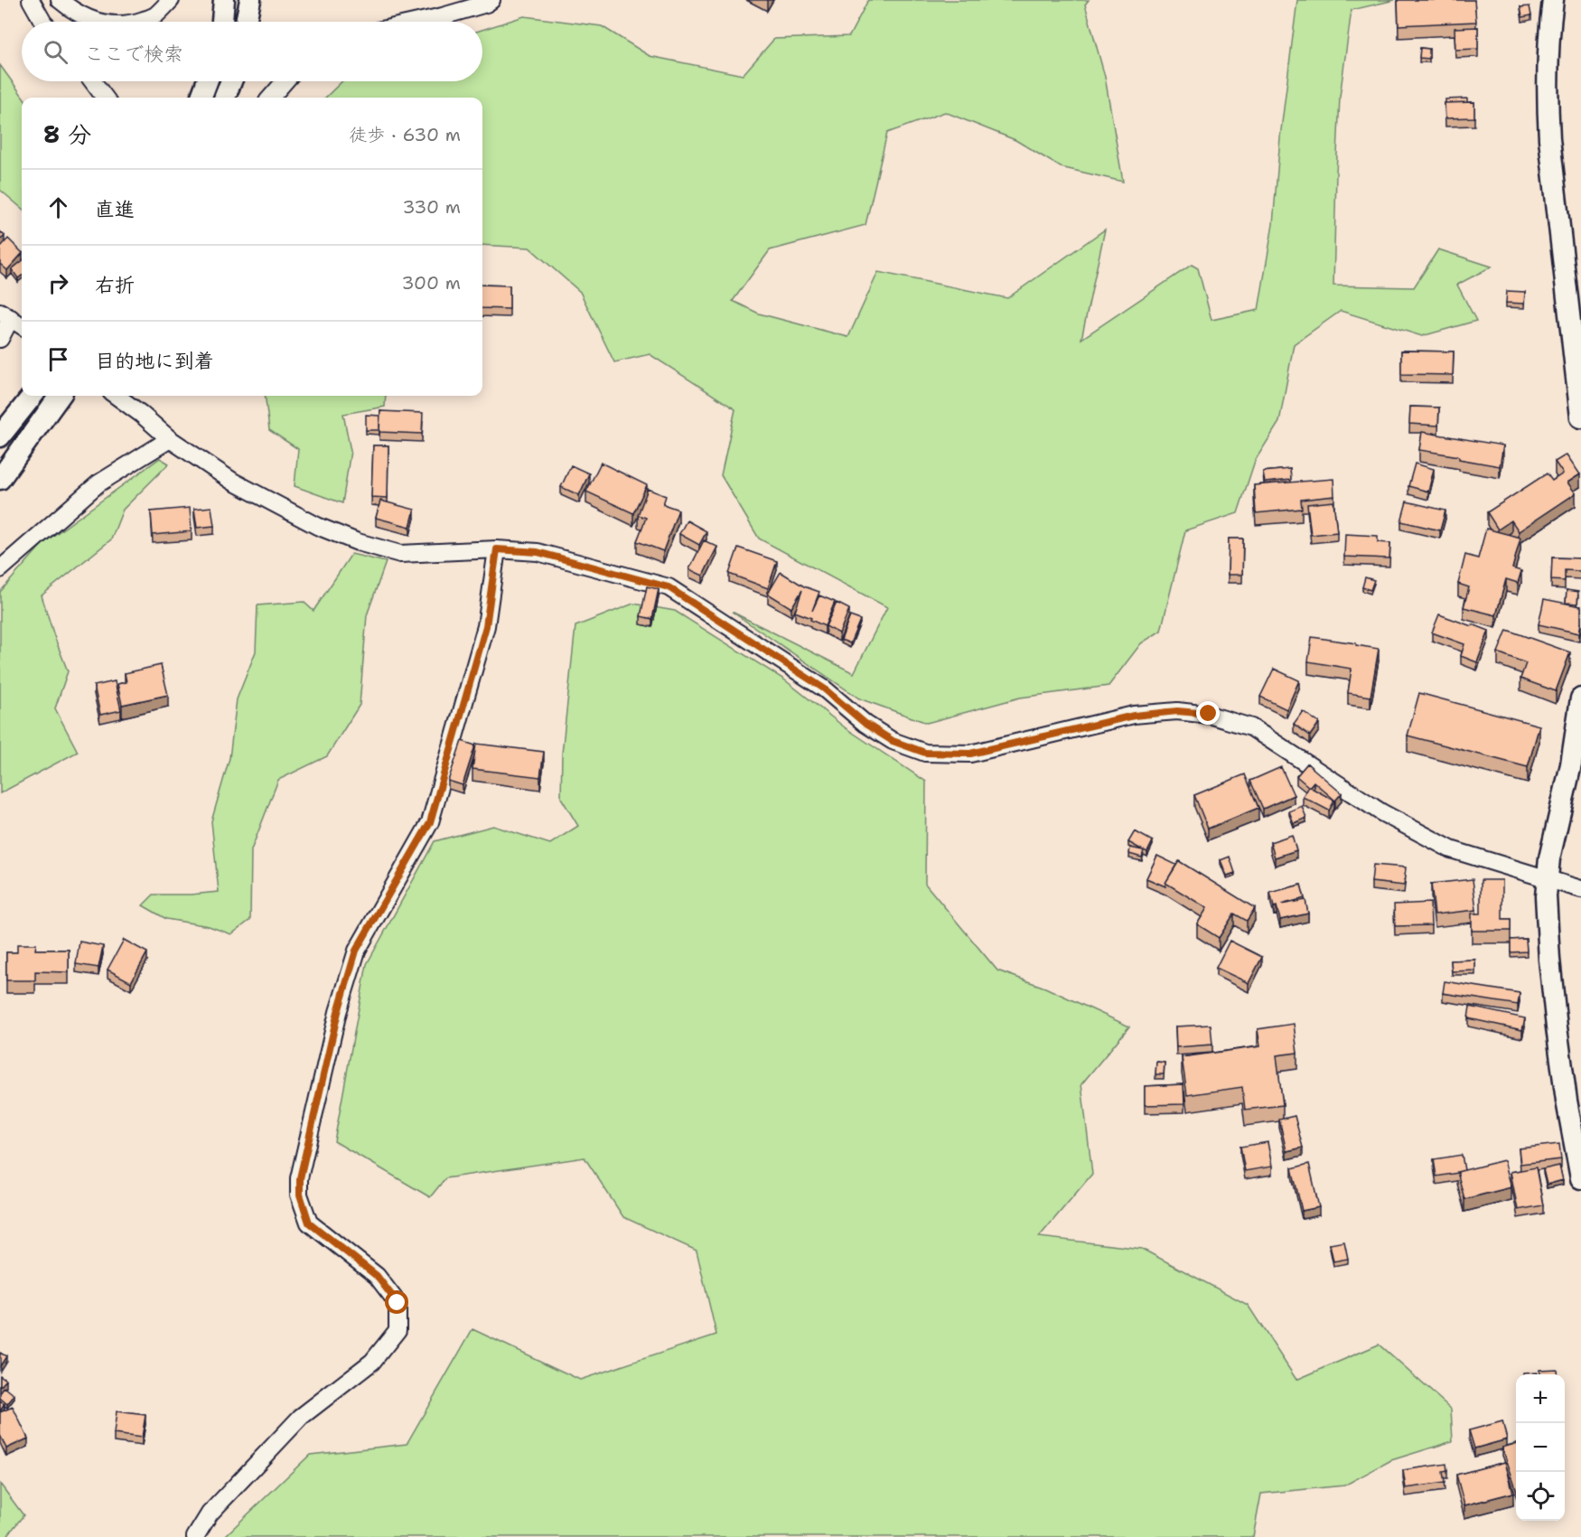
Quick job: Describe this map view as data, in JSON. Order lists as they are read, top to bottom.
{
  "page": {
    "search": "ここで検索",
    "heading": ["8 分", "徒歩 · 630 m"],
    "list": [
      ["直進", "330 m"],
      ["右折", "300 m"],
      "目的地に到着"
    ],
    "map_buttons": ["+", "−"]
  }
}
